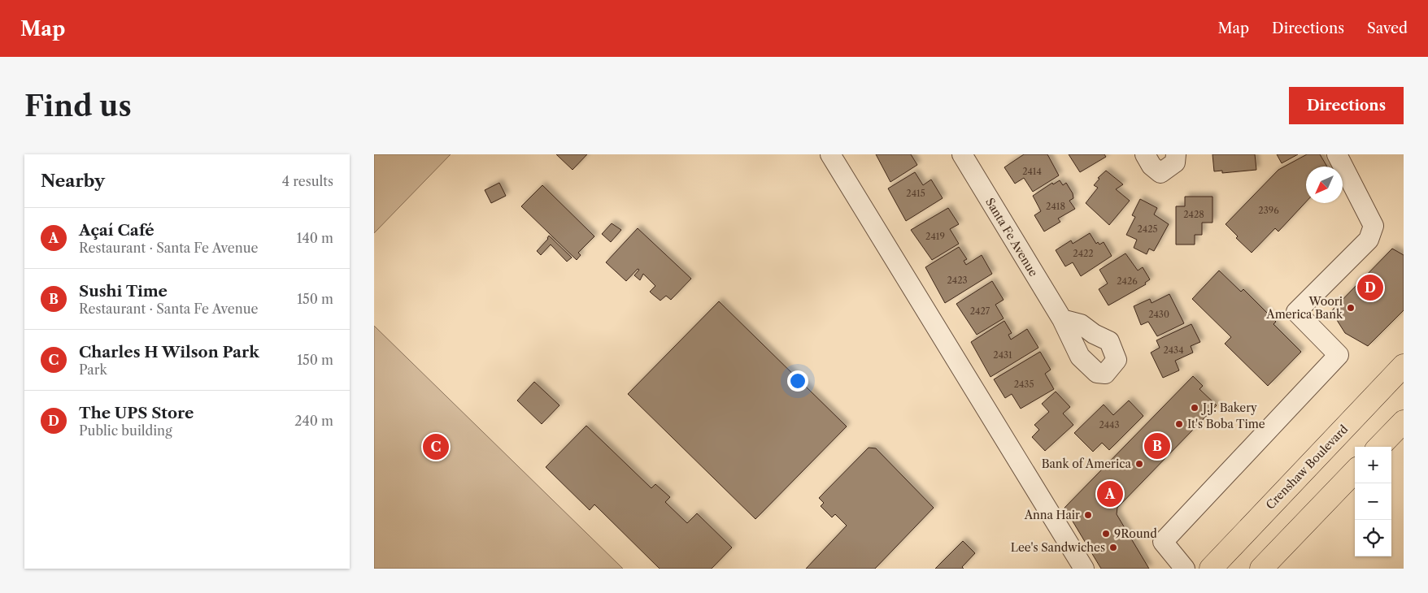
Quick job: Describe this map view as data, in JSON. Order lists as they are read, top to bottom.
{
  "streets": {
    "main road": ["Crenshaw Boulevard"],
    "street": ["Santa Fe Avenue"]
  },
  "places": [
    "Woori America Bank",
    "J.J. Bakery",
    "It's Boba Time",
    "Bank of America",
    "Anna Hair",
    "9Round",
    "Lee's Sandwiches"
  ],
  "house_numbers": [
    "2414",
    "2415",
    "2418",
    "2396",
    "2428",
    "2425",
    "2419",
    "2422",
    "2423",
    "2426",
    "2427",
    "2430",
    "2434",
    "2431",
    "2435",
    "2443"
  ],
  "north": "bottom left",
  "page": {
    "header": "Map",
    "nav": ["Map", "Directions", "Saved"],
    "buttons": "Directions",
    "title": "Find us",
    "heading": ["Nearby", "4 results"],
    "list": [
      {
        "mark": "A",
        "name": "Açaí Café",
        "note": "Restaurant · Santa Fe Avenue",
        "value": "140 m"
      },
      {
        "mark": "B",
        "name": "Sushi Time",
        "note": "Restaurant · Santa Fe Avenue",
        "value": "150 m"
      },
      {
        "mark": "C",
        "name": "Charles H Wilson Park",
        "note": "Park",
        "value": "150 m"
      },
      {
        "mark": "D",
        "name": "The UPS Store",
        "note": "Public building",
        "value": "240 m"
      }
    ],
    "pins": [
      "D",
      "B",
      "C",
      "A"
    ],
    "map_buttons": ["+", "−"]
  }
}
